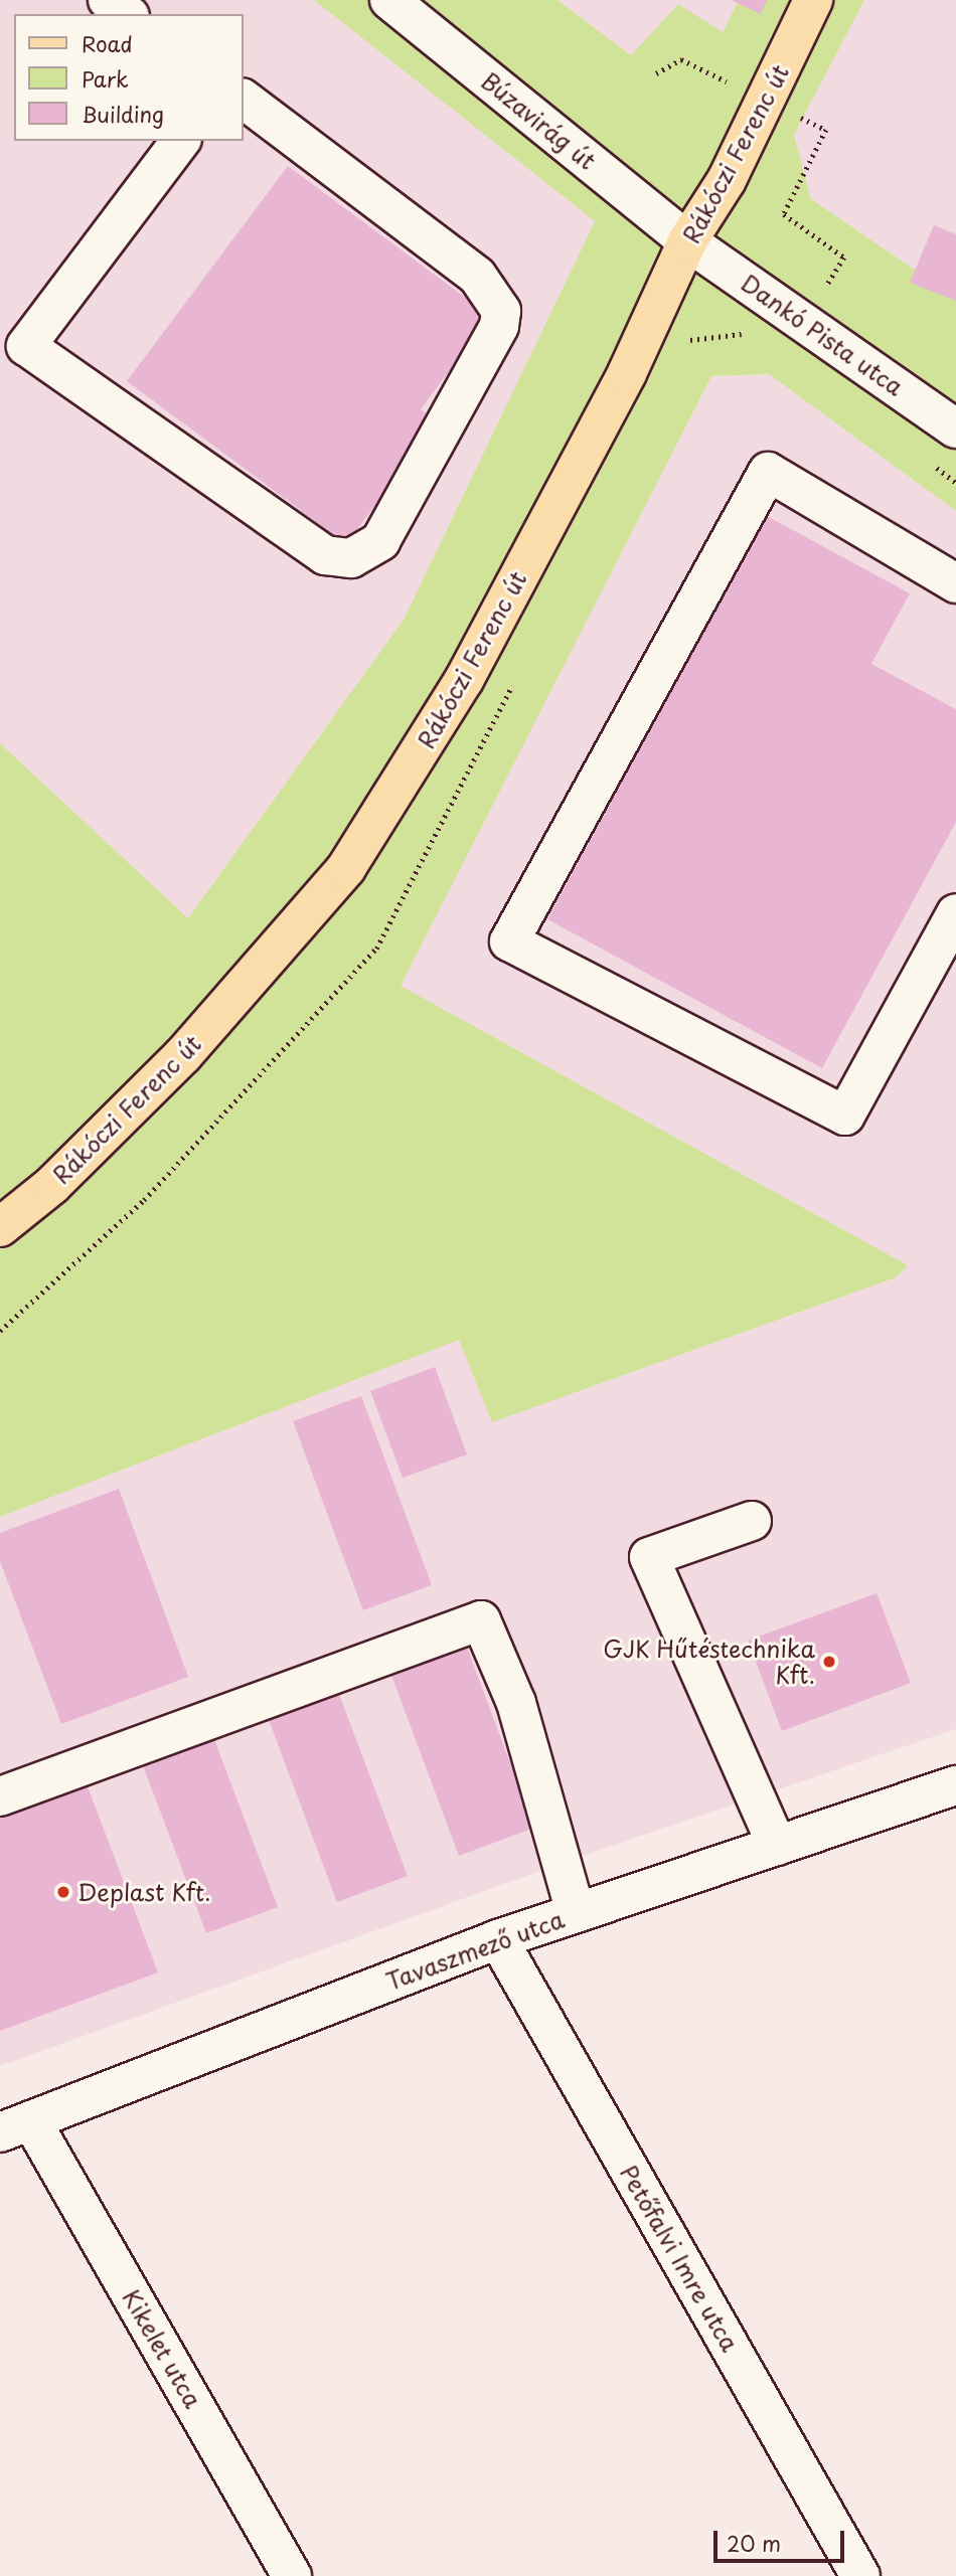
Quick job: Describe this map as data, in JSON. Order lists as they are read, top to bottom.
{
  "streets": {
    "main road": ["Rákóczi Ferenc út"],
    "street": [
      "Búzavirág út",
      "Dankó Pista utca",
      "Tavaszmező utca",
      "Petőfalvi Imre utca",
      "Kikelet utca"
    ]
  },
  "crossings": [
    ["Búzavirág út", "Rákóczi Ferenc út"],
    ["Búzavirág út", "Dankó Pista utca"],
    ["Rákóczi Ferenc út", "Dankó Pista utca"],
    ["Tavaszmező utca", "Petőfalvi Imre utca"],
    ["Tavaszmező utca", "Kikelet utca"]
  ],
  "places": ["GJK Hűtéstechnika Kft.", "Deplast Kft."],
  "legend": ["Road", "Park", "Building"],
  "scale_bar": "20 m"
}
